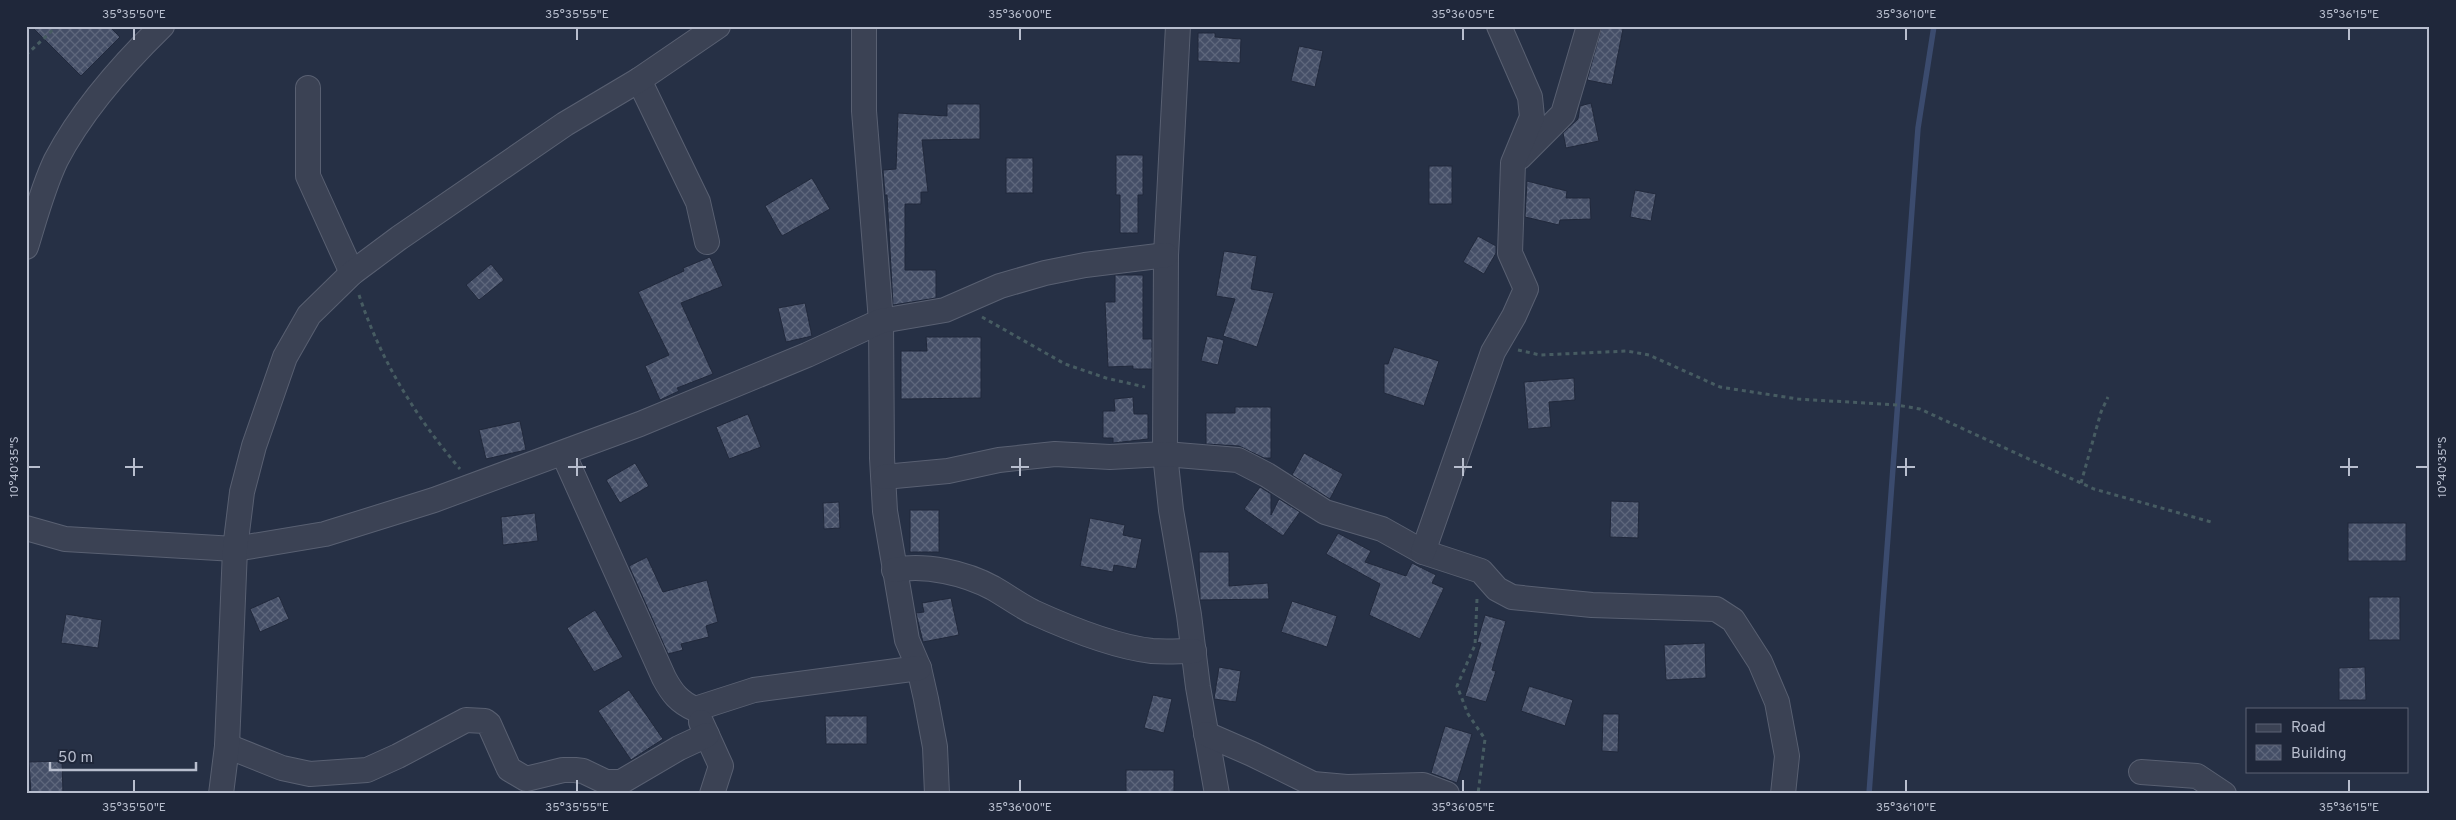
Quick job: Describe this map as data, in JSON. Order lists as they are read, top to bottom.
{
  "legend": ["Road", "Building"],
  "scale_bar": "50 m",
  "coordinates": [
    "35°35'50\"E",
    "35°35'55\"E",
    "35°36'00\"E",
    "35°36'05\"E",
    "35°36'10\"E",
    "35°36'15\"E",
    "10°40'35\"S"
  ]
}
